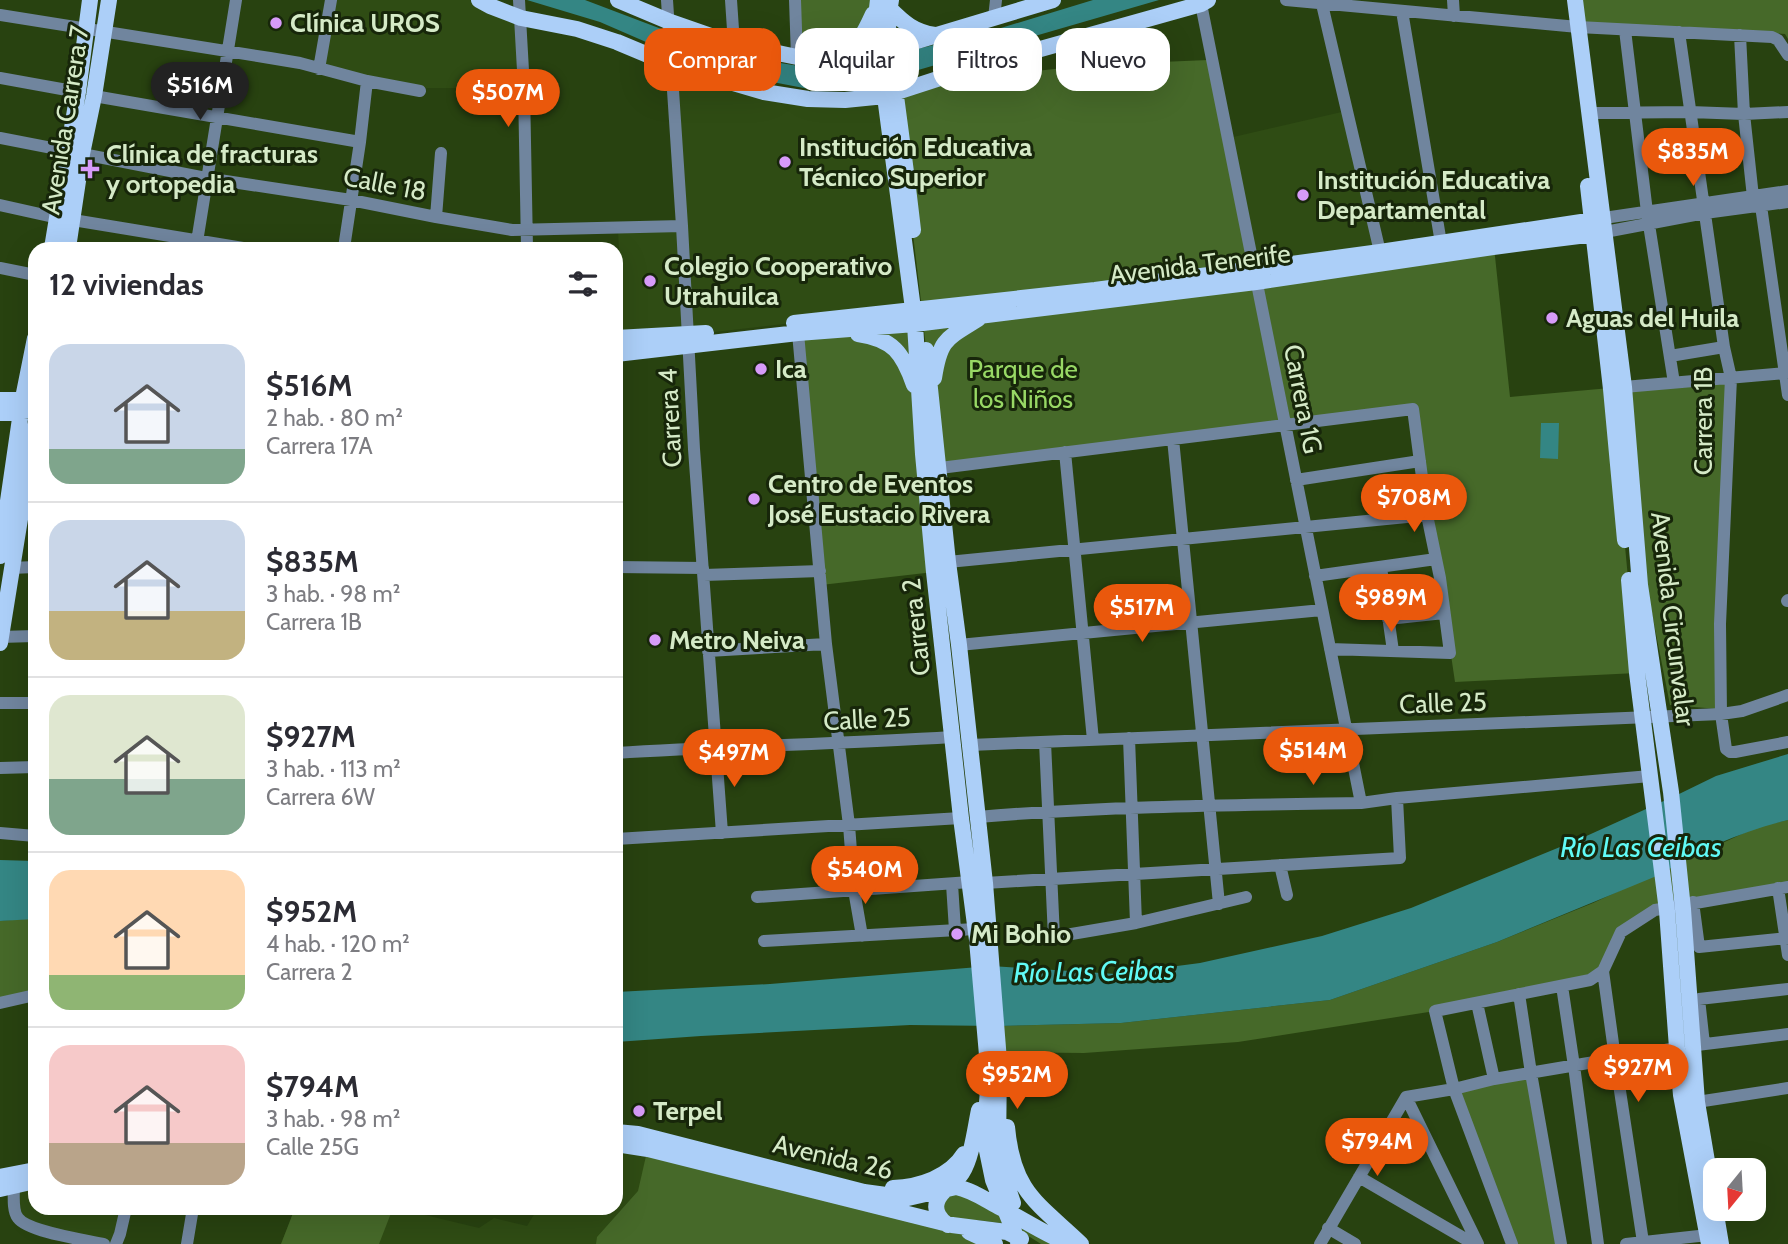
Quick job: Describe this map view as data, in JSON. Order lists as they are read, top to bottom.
{
  "streets": {
    "main road": [
      "Avenida Carrera 7",
      "Avenida Tenerife",
      "Avenida Circunvalar",
      "Carrera 2",
      "Avenida 26"
    ],
    "street": [
      "Calle 18",
      "Carrera 1G",
      "Carrera 4",
      "Carrera 1B",
      "Calle 25"
    ]
  },
  "crossings": [
    ["Avenida Carrera 7", "Calle 18"],
    ["Calle 18", "Carrera 4"],
    ["Avenida Tenerife", "Carrera 1G"],
    ["Avenida Tenerife", "Carrera 4"],
    ["Avenida Tenerife", "Carrera 1B"],
    ["Avenida Tenerife", "Avenida Circunvalar"],
    ["Avenida Tenerife", "Carrera 2"],
    ["Carrera 1G", "Calle 25"],
    ["Carrera 4", "Calle 25"],
    ["Carrera 1B", "Calle 25"],
    ["Carrera 2", "Calle 25"],
    ["Carrera 2", "Avenida 26"]
  ],
  "water": ["Río Las Ceibas"],
  "parks": ["Parque de los Niños"],
  "places": {
    "other": [
      "Clínica UROS",
      "Institución Educativa Técnico Superior",
      "Institución Educativa Departamental",
      "Colegio Cooperativo Utrahuilca",
      "Aguas del Huila",
      "Ica",
      "Centro de Eventos José Eustacio Rivera",
      "Metro Neiva",
      "Mi Bohio",
      "Terpel"
    ],
    "health": ["Clínica de fracturas y ortopedia"]
  },
  "north": "bottom",
  "page": {
    "chip": [
      "Comprar",
      "Alquilar",
      "Filtros",
      "Nuevo"
    ],
    "price": [
      "$516M",
      "$507M",
      "$835M",
      "$708M",
      "$989M",
      "$517M",
      "$514M",
      "$497M",
      "$540M",
      "$927M",
      "$952M",
      "$794M"
    ],
    "heading": "12 viviendas",
    "list": [
      {
        "name": "$516M",
        "note": "2 hab. · 80 m² · Carrera 17A"
      },
      {
        "name": "$835M",
        "note": "3 hab. · 98 m² · Carrera 1B"
      },
      {
        "name": "$927M",
        "note": "3 hab. · 113 m² · Carrera 6W"
      },
      {
        "name": "$952M",
        "note": "4 hab. · 120 m² · Carrera 2"
      },
      {
        "name": "$794M",
        "note": "3 hab. · 98 m² · Calle 25G"
      }
    ]
  }
}
